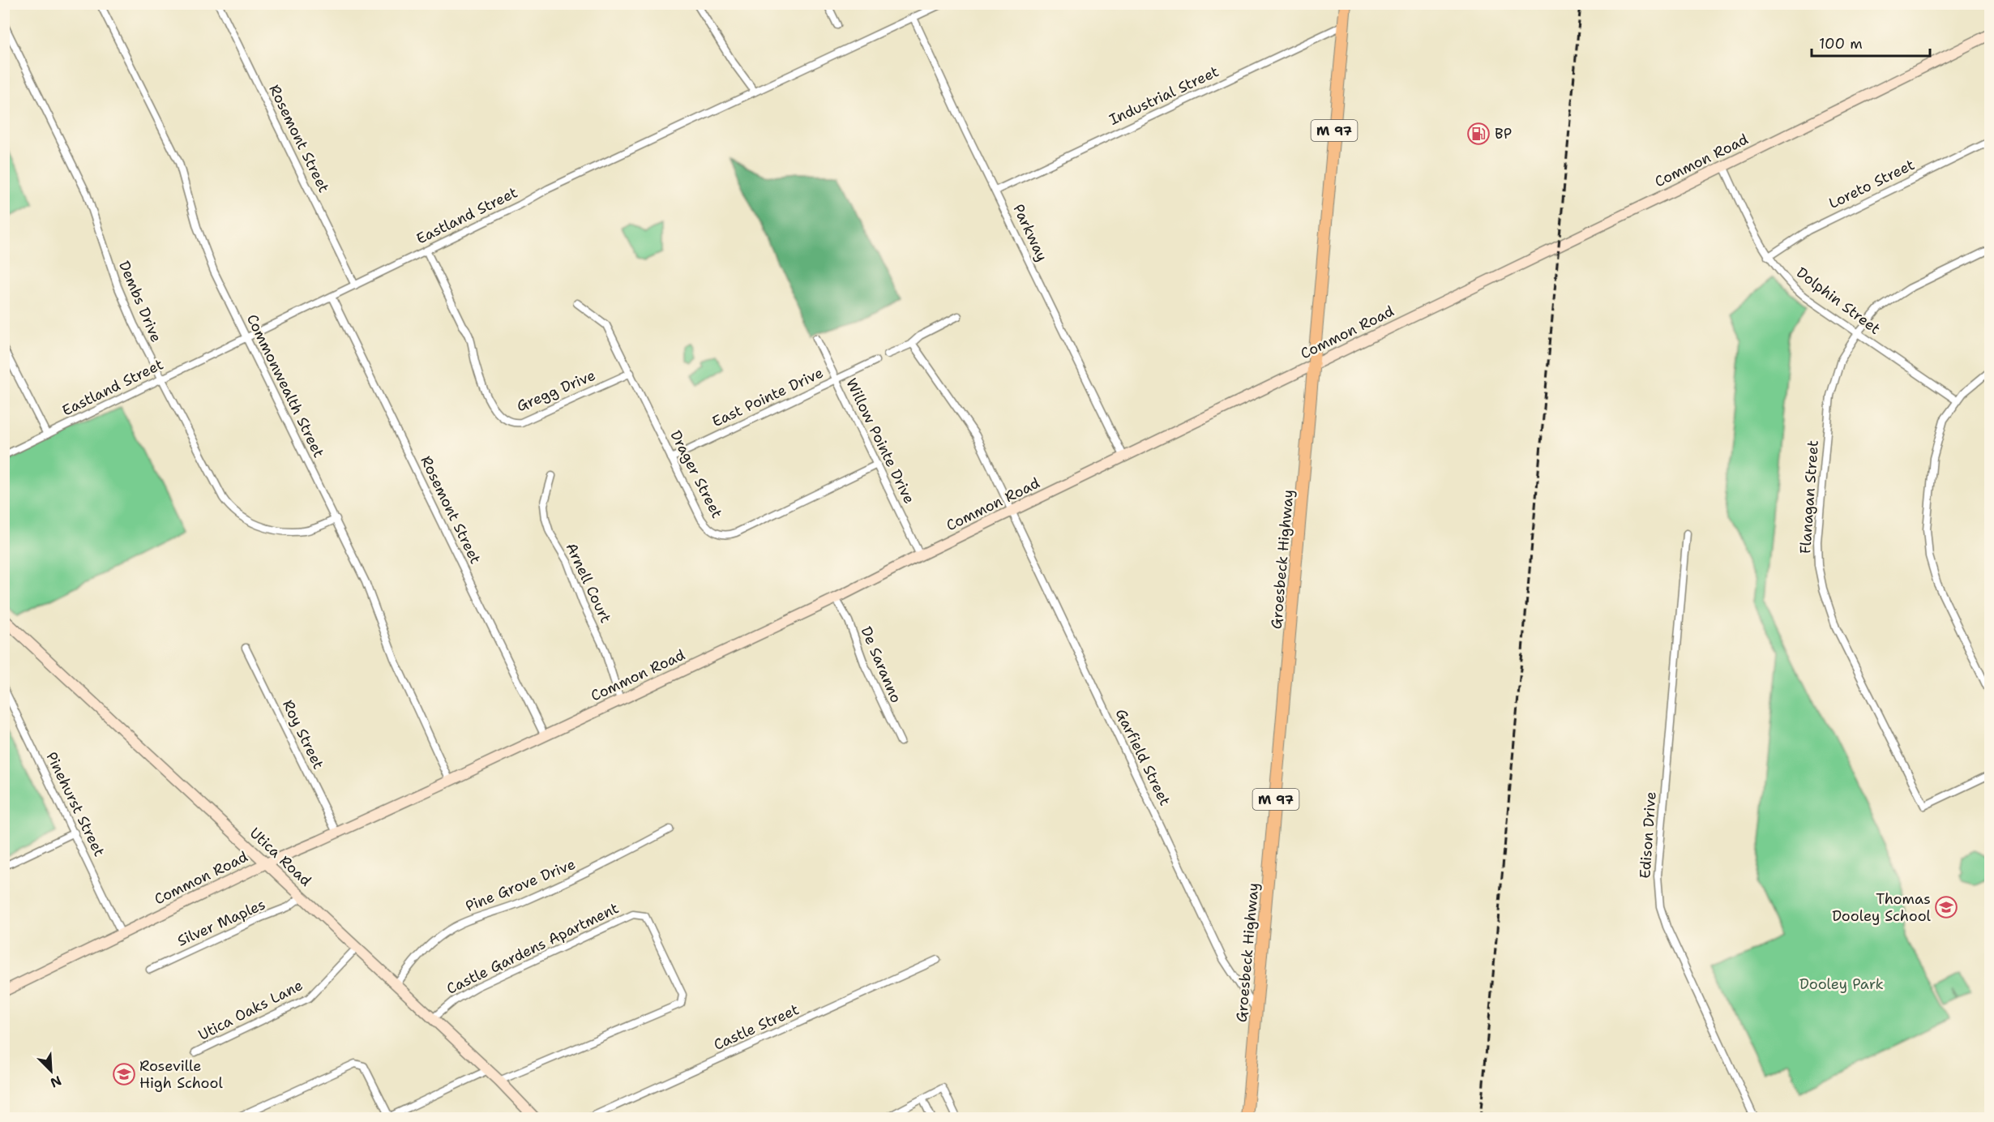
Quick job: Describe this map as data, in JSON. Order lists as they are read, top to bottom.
{
  "streets": {
    "main road": ["M 97", "Groesbeck Highway"],
    "street": [
      "Industrial Street",
      "Rosemont Street",
      "Common Road",
      "Loreto Street",
      "Eastland Street",
      "Parkway",
      "Dolphin Street",
      "Dembs Drive",
      "Commonwealth Street",
      "Gregg Drive",
      "East Pointe Drive",
      "Willow Pointe Drive",
      "Drager Street",
      "Flanagan Street",
      "Arnell Court",
      "De Saranno",
      "Roy Street",
      "Garfield Street",
      "Pinehurst Street",
      "Edison Drive",
      "Utica Road",
      "Pine Grove Drive",
      "Silver Maples",
      "Castle Gardens Apartment",
      "Utica Oaks Lane",
      "Castle Street"
    ]
  },
  "crossings": [
    ["Industrial Street", "Parkway"],
    ["Industrial Street", "Groesbeck Highway"],
    ["Rosemont Street", "Common Road"],
    ["Rosemont Street", "Eastland Street"],
    ["Common Road", "Parkway"],
    ["Common Road", "Dolphin Street"],
    ["Common Road", "Commonwealth Street"],
    ["Common Road", "Willow Pointe Drive"],
    ["Common Road", "Groesbeck Highway"],
    ["Common Road", "Arnell Court"],
    ["Common Road", "De Saranno"],
    ["Common Road", "Roy Street"],
    ["Common Road", "Garfield Street"],
    ["Common Road", "Pinehurst Street"],
    ["Common Road", "Utica Road"],
    ["Loreto Street", "Dolphin Street"],
    ["Eastland Street", "Parkway"],
    ["Eastland Street", "Dembs Drive"],
    ["Eastland Street", "Commonwealth Street"],
    ["Eastland Street", "Gregg Drive"],
    ["Dolphin Street", "Flanagan Street"],
    ["Dembs Drive", "Commonwealth Street"],
    ["Gregg Drive", "Drager Street"],
    ["East Pointe Drive", "Willow Pointe Drive"],
    ["East Pointe Drive", "Drager Street"],
    ["Willow Pointe Drive", "Drager Street"],
    ["Groesbeck Highway", "Garfield Street"],
    ["Utica Road", "Pine Grove Drive"],
    ["Utica Road", "Silver Maples"],
    ["Utica Road", "Castle Gardens Apartment"],
    ["Utica Road", "Utica Oaks Lane"]
  ],
  "parks": ["Dooley Park"],
  "places": {
    "fuel station": ["BP"],
    "school or university": ["Thomas Dooley School", "Roseville High School"]
  },
  "scale_bar": "100 m",
  "north": "bottom right"
}
